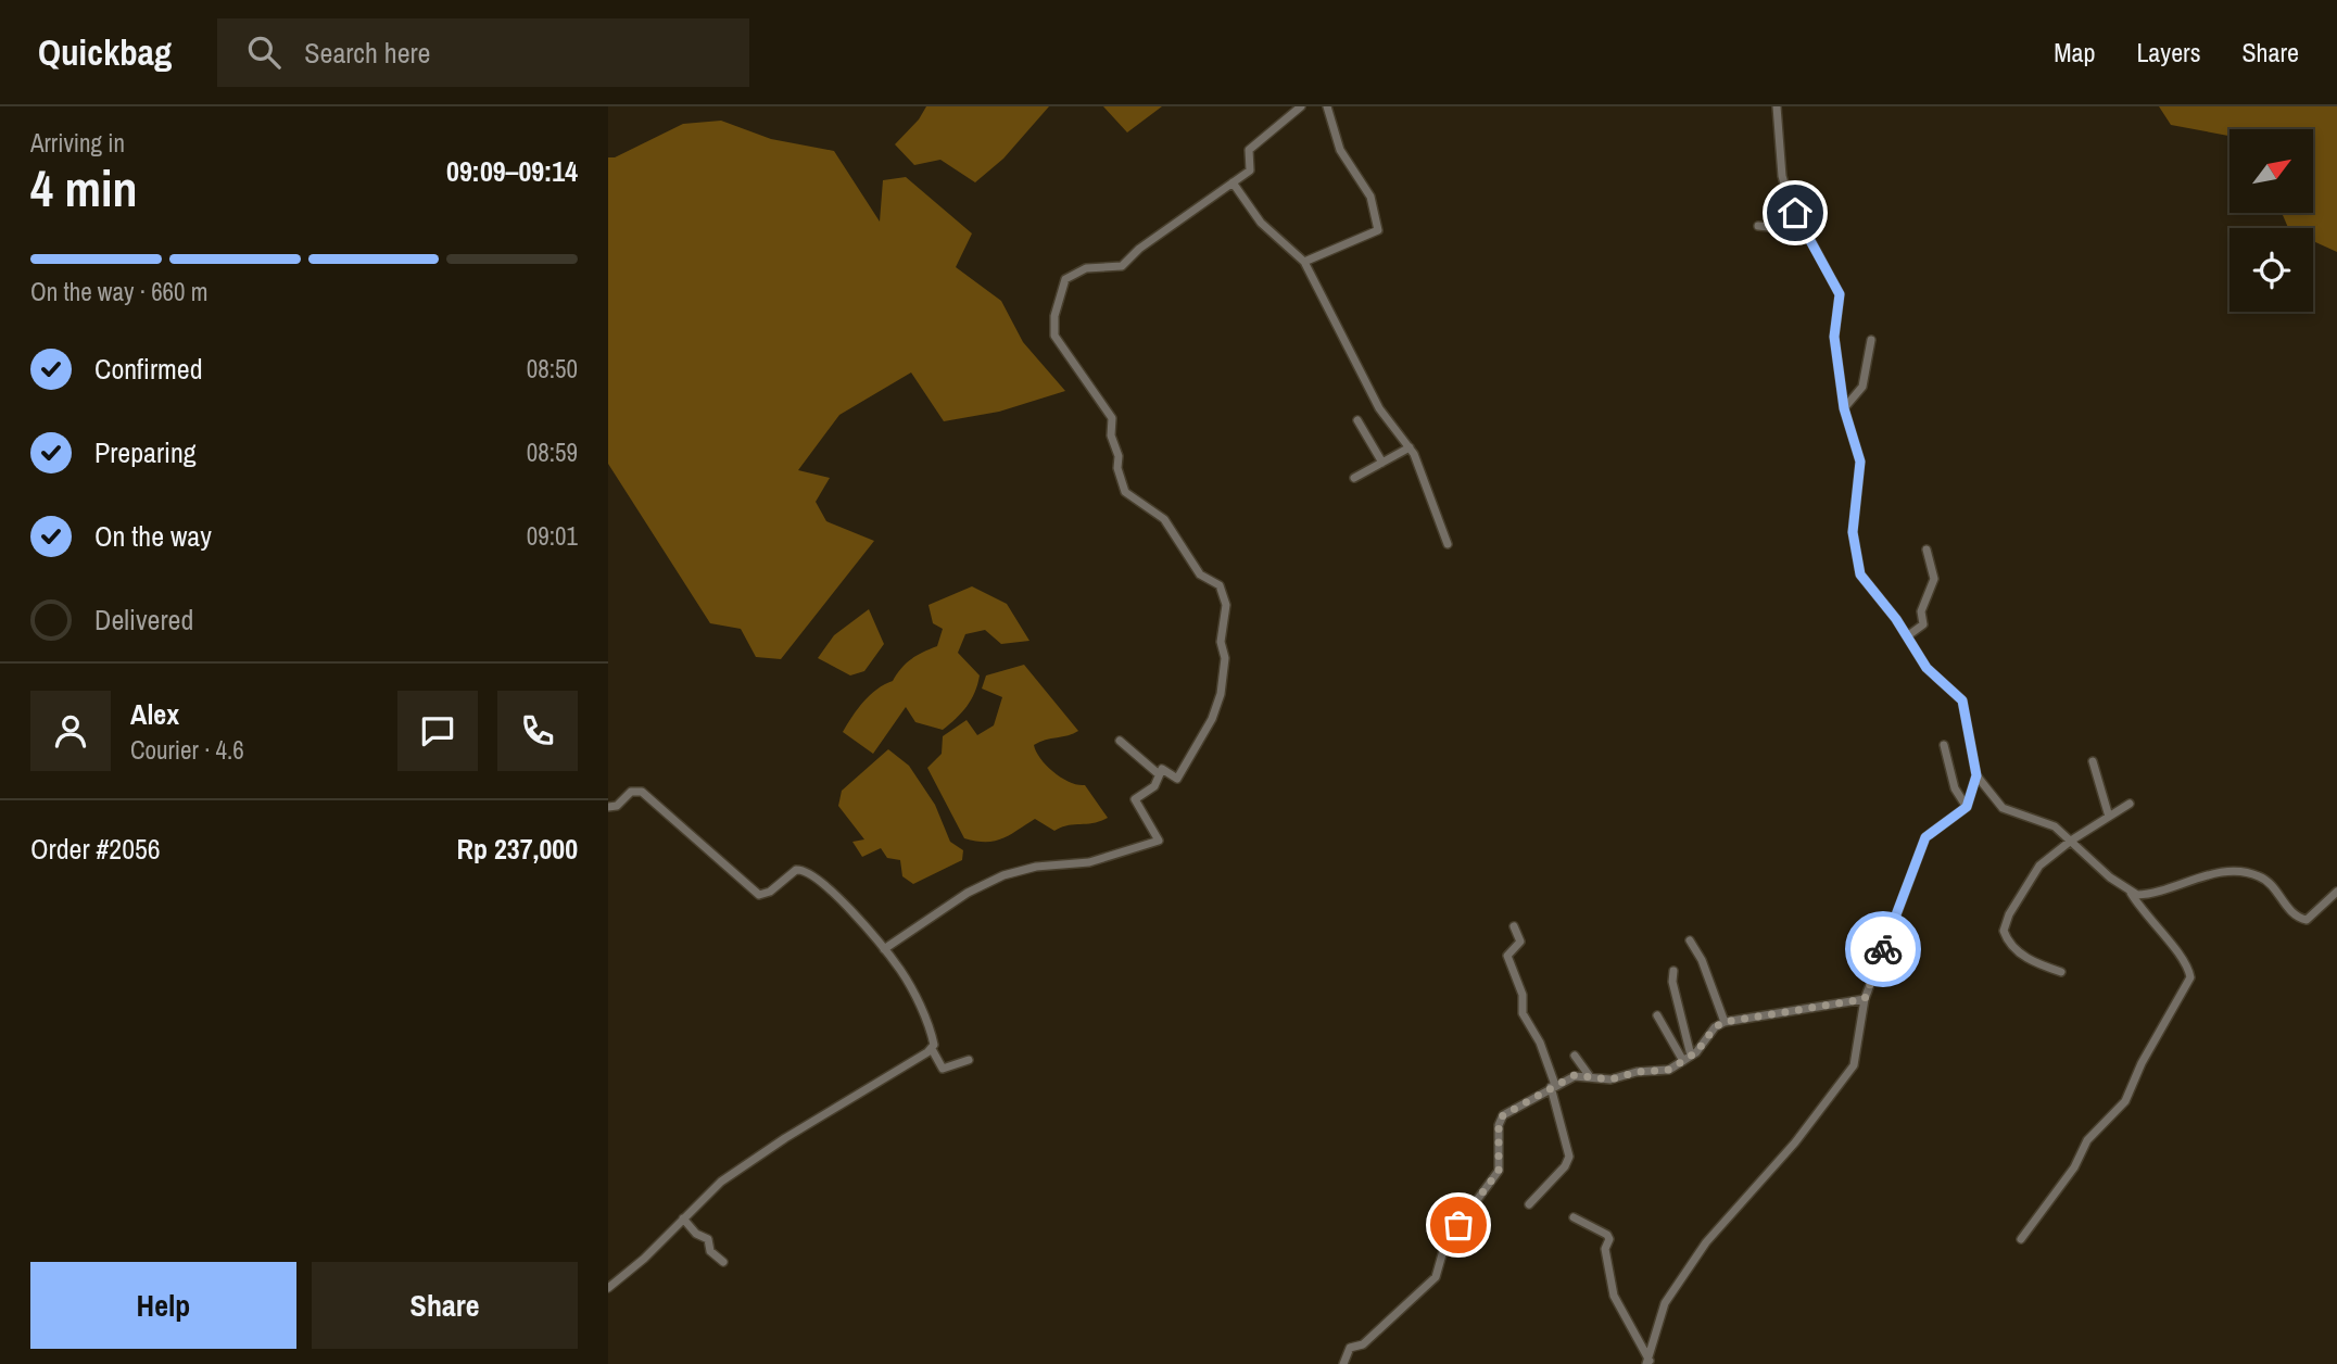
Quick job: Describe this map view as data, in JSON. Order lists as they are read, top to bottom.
{
  "north": "top right",
  "page": {
    "header": "Quickbag",
    "search": "Search here",
    "nav": ["Map", "Layers", "Share"],
    "heading": ["4 min", "Arriving in", "09:09–09:14"],
    "panel": [
      "Alex",
      "Courier · 4.6",
      "Order #2056",
      "Rp 237,000"
    ],
    "bar": "On the way · 660 m",
    "list": [
      ["Confirmed", "08:50"],
      ["Preparing", "08:59"],
      ["On the way", "09:01"],
      "Delivered"
    ],
    "buttons": ["Help", "Share"]
  }
}
